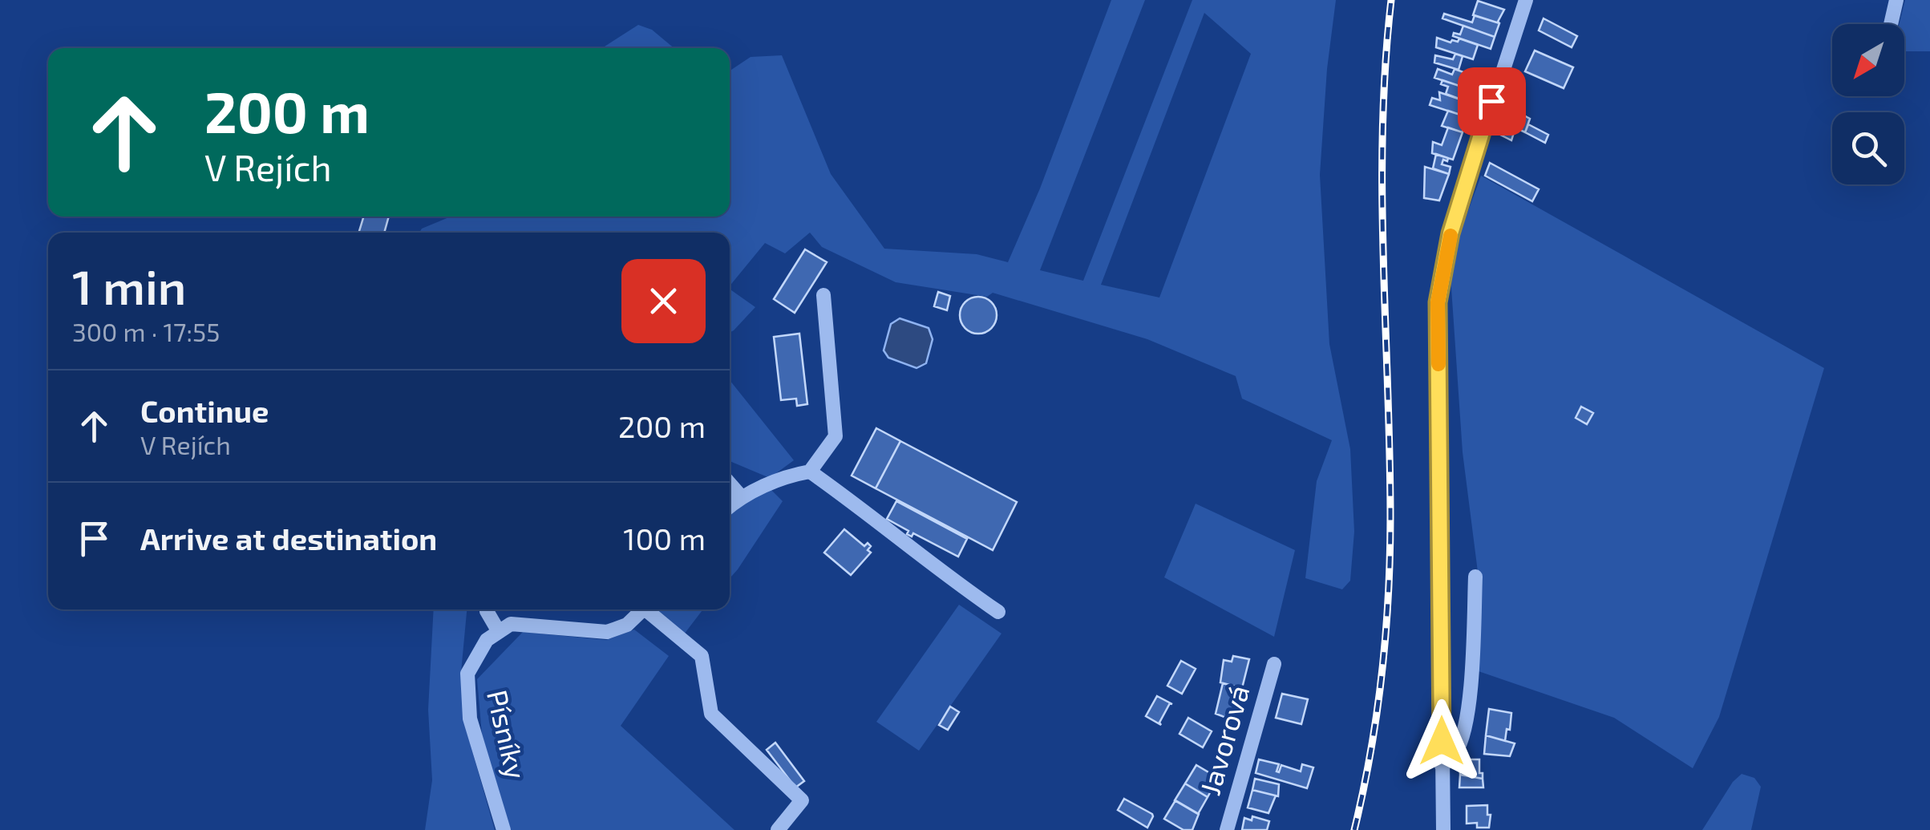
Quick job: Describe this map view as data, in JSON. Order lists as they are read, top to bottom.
{
  "streets": {
    "street": ["Písníky", "Javorová"]
  },
  "north": "bottom left",
  "page": {
    "turn": ["200 m", "V Rejích"],
    "heading": ["1 min", "300 m · 17:55"],
    "list": [
      {
        "name": "Continue",
        "note": "V Rejích",
        "value": "200 m"
      },
      {
        "name": "Arrive at destination",
        "value": "100 m"
      }
    ]
  }
}
